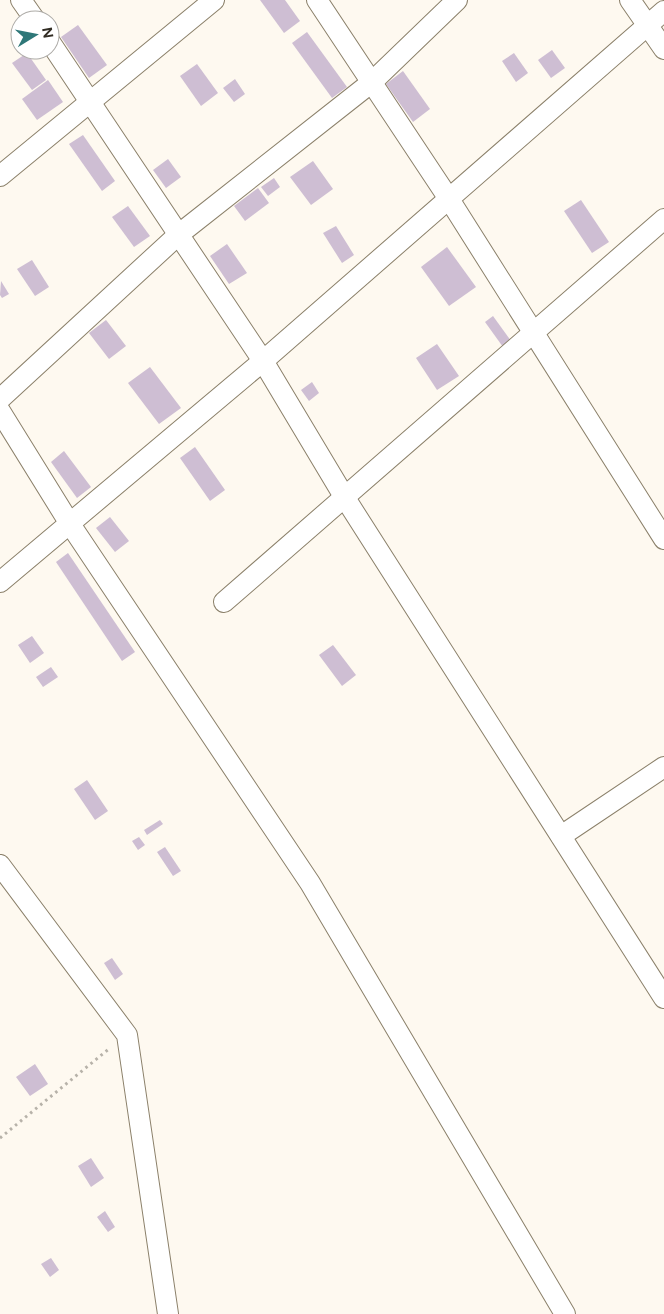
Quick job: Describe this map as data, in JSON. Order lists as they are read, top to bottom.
{
  "north": "right"
}
